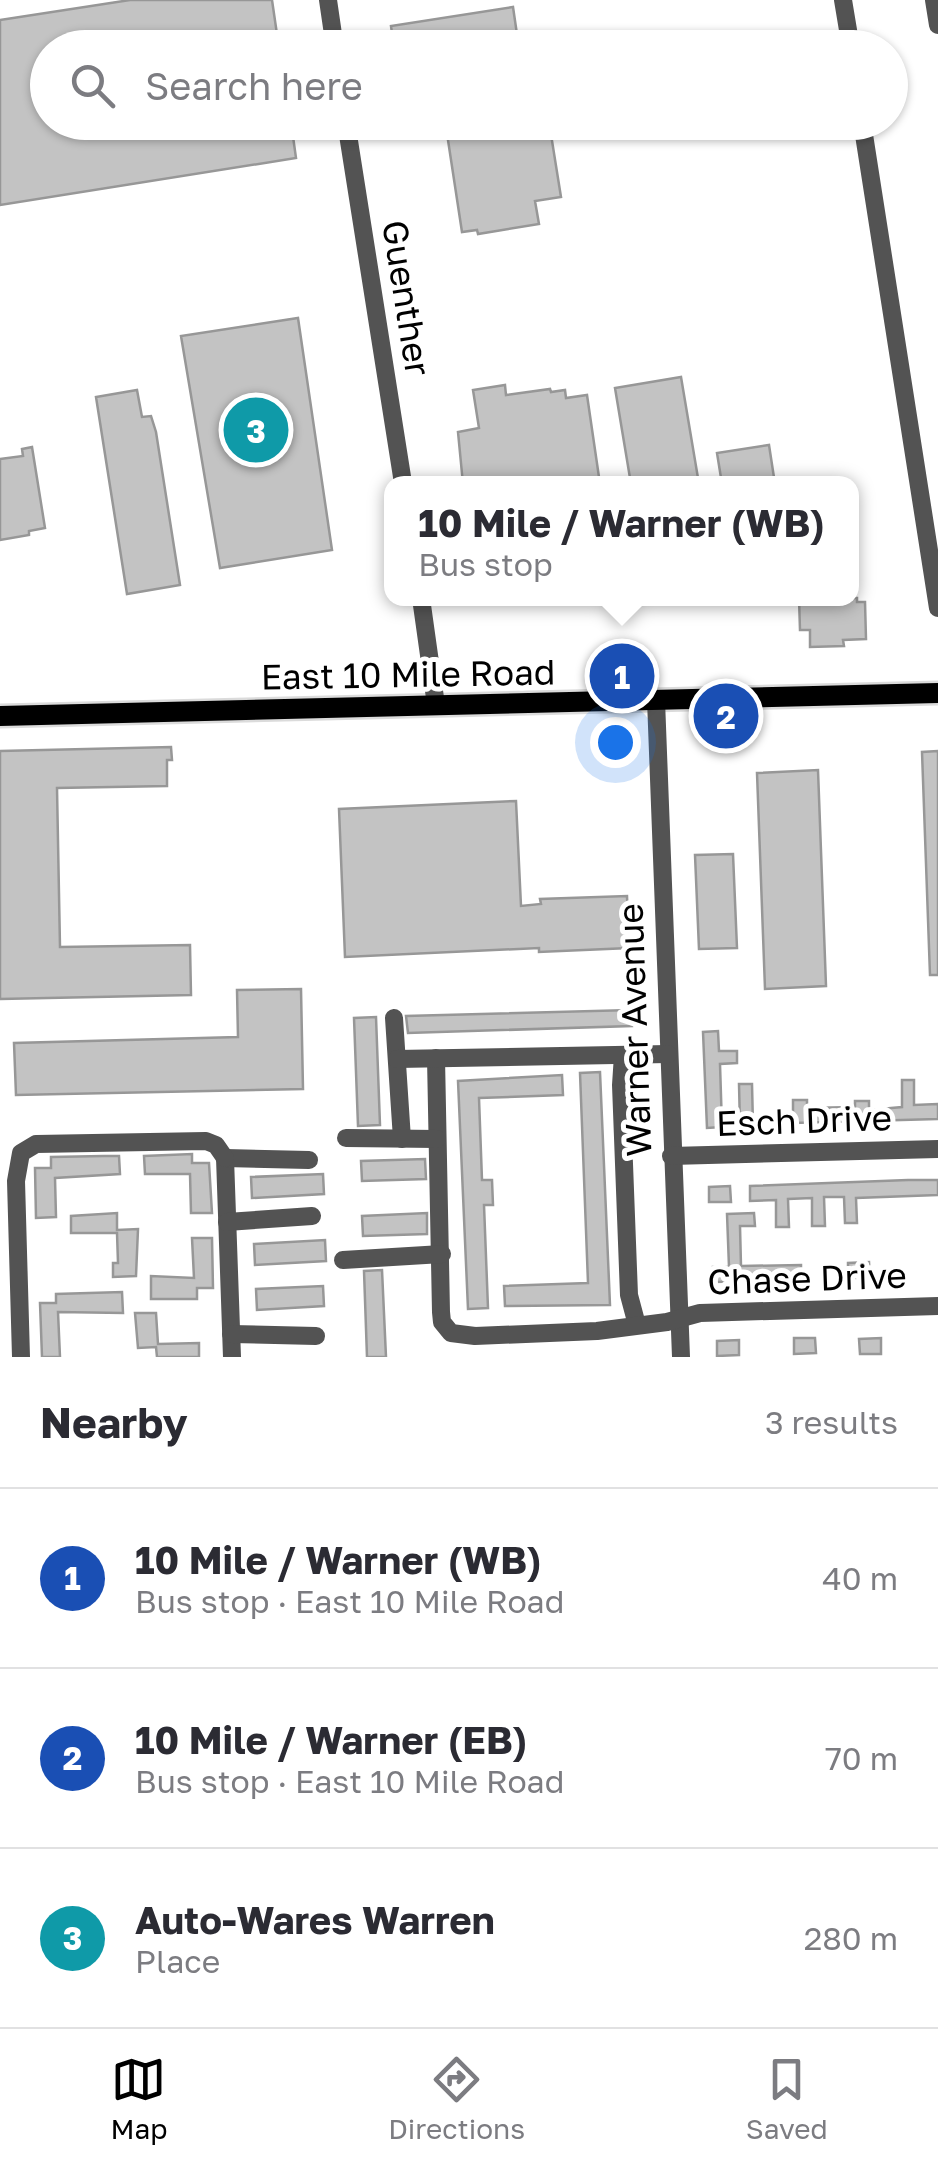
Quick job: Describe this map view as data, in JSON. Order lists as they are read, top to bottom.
{
  "streets": {
    "main road": ["East 10 Mile Road"],
    "street": [
      "Guenther",
      "Warner Avenue",
      "Esch Drive",
      "Chase Drive"
    ]
  },
  "crossings": [
    ["East 10 Mile Road", "Warner Avenue"],
    ["Warner Avenue", "Esch Drive"],
    ["Warner Avenue", "Chase Drive"]
  ],
  "page": {
    "search": "Search here",
    "pins": ["3", "1", "2"],
    "popup": ["10 Mile / Warner (WB)", "Bus stop"],
    "heading": ["Nearby", "3 results"],
    "list": [
      {
        "mark": "1",
        "name": "10 Mile / Warner (WB)",
        "note": "Bus stop · East 10 Mile Road",
        "value": "40 m"
      },
      {
        "mark": "2",
        "name": "10 Mile / Warner (EB)",
        "note": "Bus stop · East 10 Mile Road",
        "value": "70 m"
      },
      {
        "mark": "3",
        "name": "Auto-Wares Warren",
        "note": "Place",
        "value": "280 m"
      }
    ],
    "nav": ["Map", "Directions", "Saved"]
  }
}
